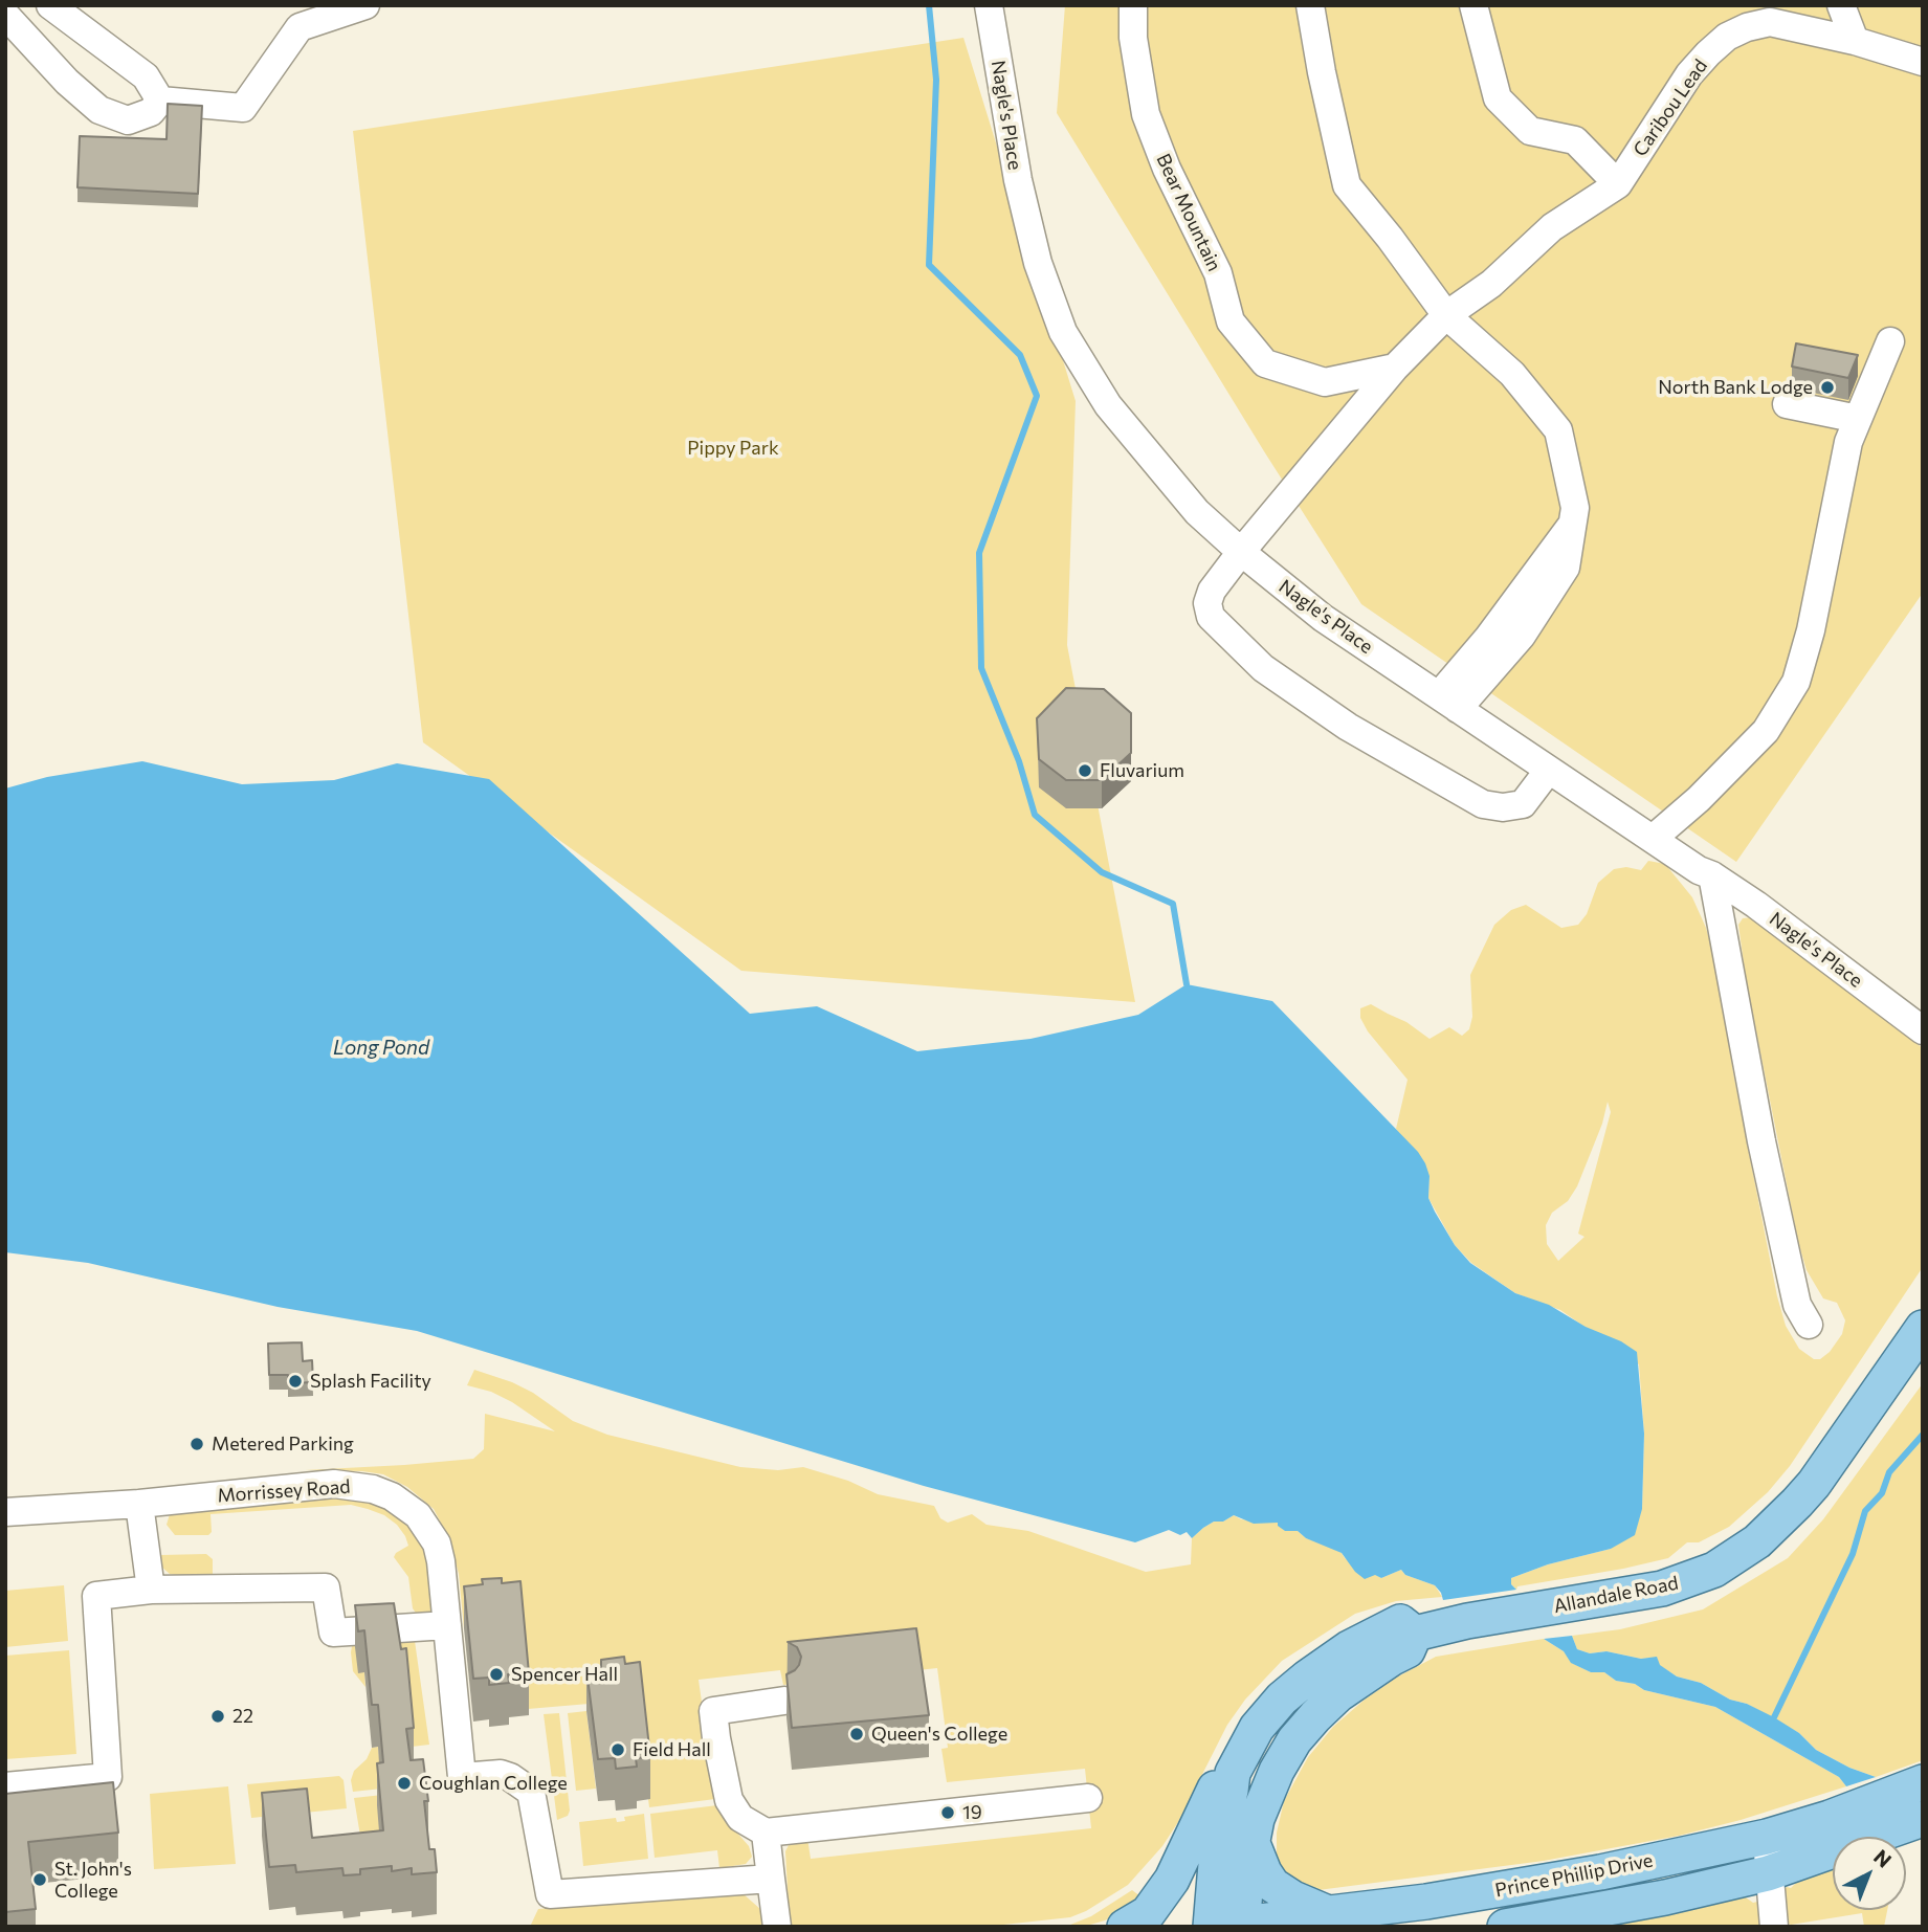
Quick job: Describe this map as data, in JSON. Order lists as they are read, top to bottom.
{
  "streets": {
    "main road": ["Allandale Road", "Prince Phillip Drive"],
    "street": [
      "Caribou Lead",
      "Nagle's Place",
      "Bear Mountain",
      "Morrissey Road"
    ]
  },
  "crossings": [
    ["Caribou Lead", "Nagle's Place"],
    ["Caribou Lead", "Bear Mountain"],
    ["Allandale Road", "Prince Phillip Drive"]
  ],
  "water": ["Long Pond"],
  "parks": ["Pippy Park"],
  "places": [
    "North Bank Lodge",
    "Fluvarium",
    "Splash Facility",
    "Metered Parking",
    "Spencer Hall",
    "22",
    "Queen's College",
    "Field Hall",
    "Coughlan College",
    "19",
    "St. John's College"
  ],
  "north": "top right"
}
